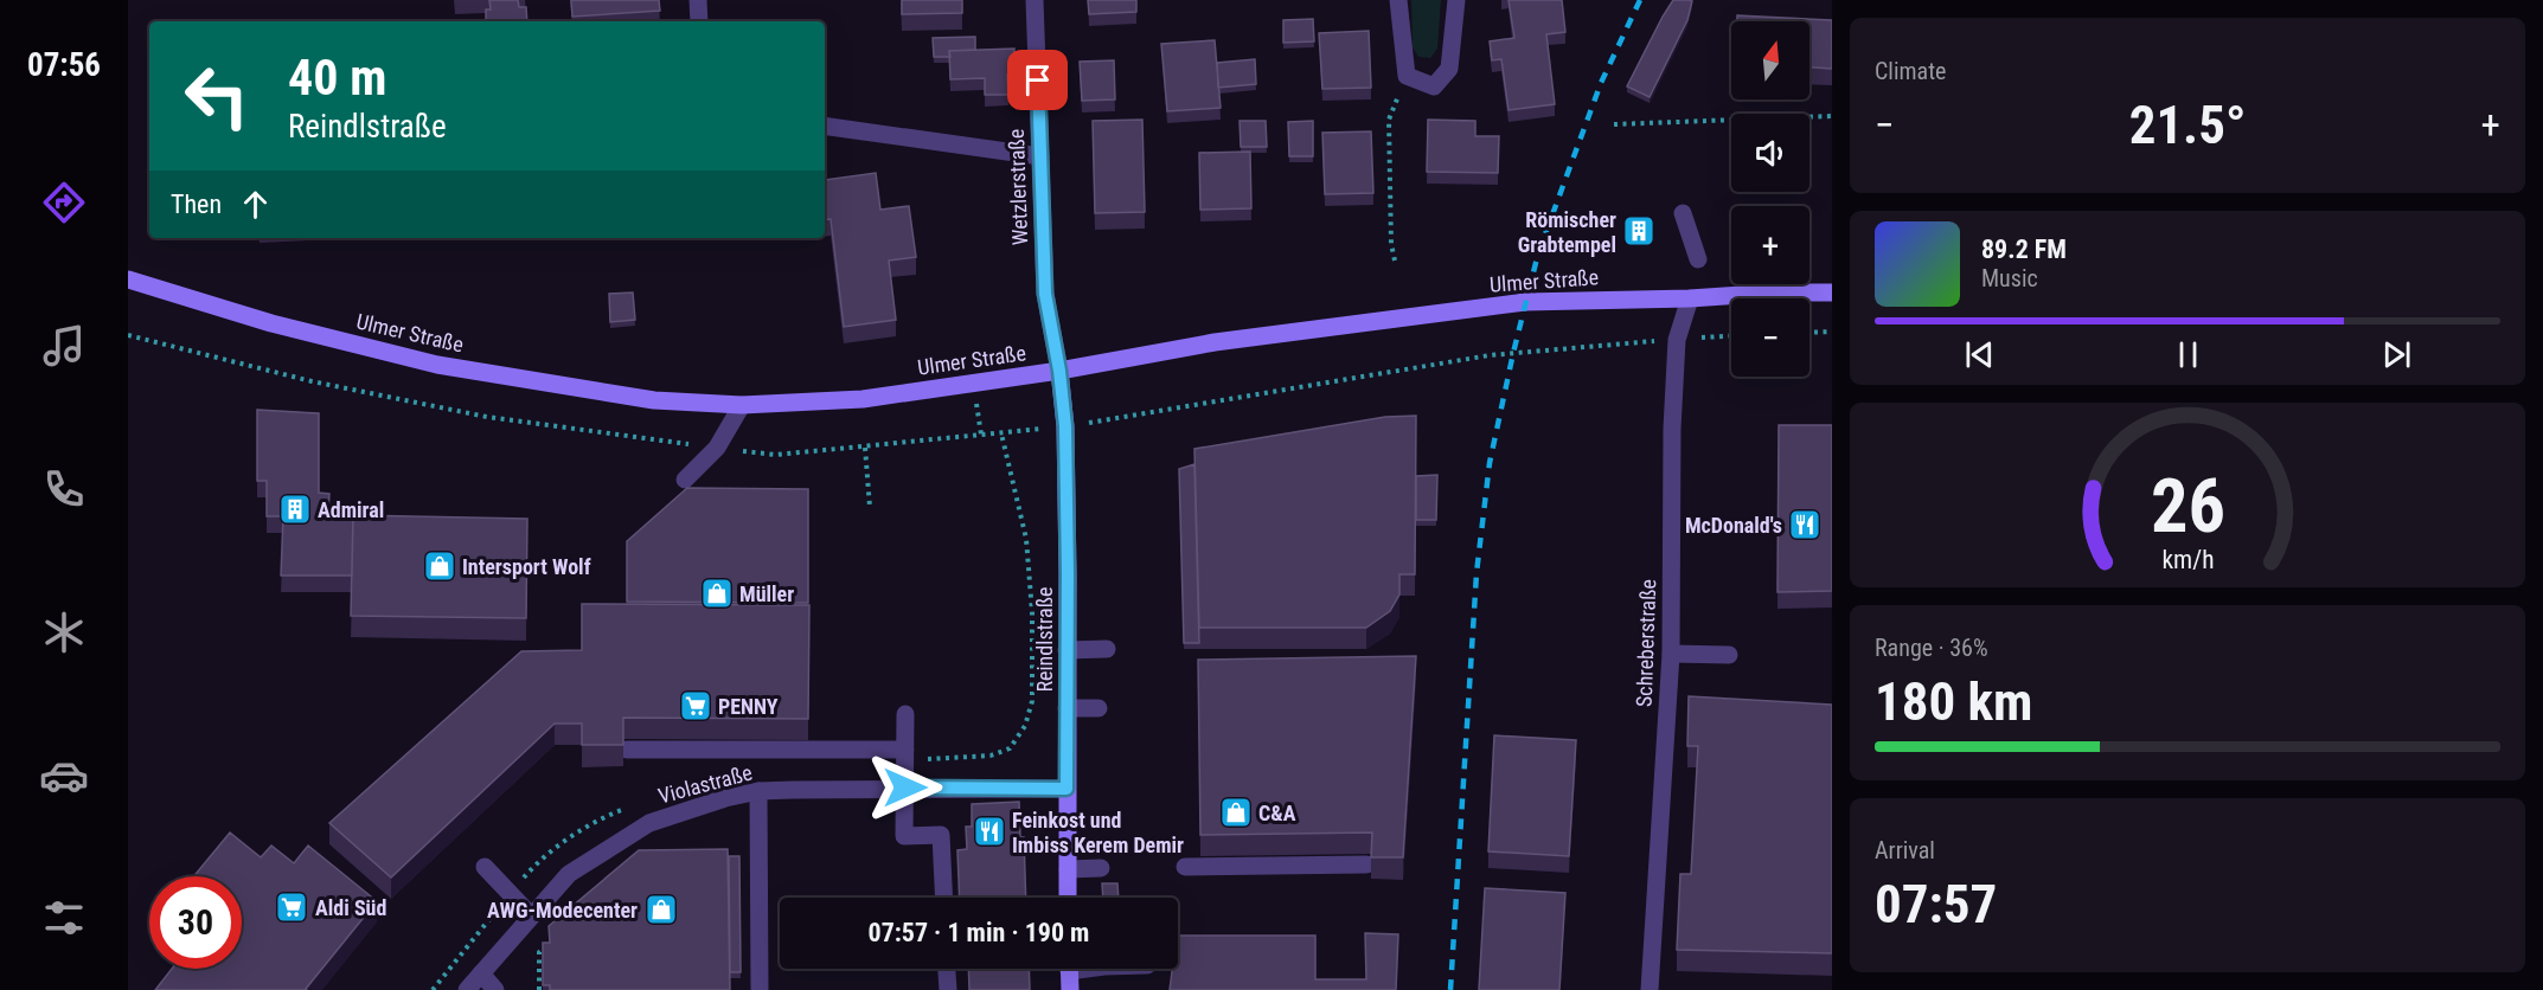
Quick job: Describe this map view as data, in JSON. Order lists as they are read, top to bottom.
{
  "streets": {
    "main road": ["Ulmer Straße", "Reindlstraße"],
    "street": ["Wetzlerstraße", "Schreberstraße", "Violastraße"]
  },
  "crossings": [
    ["Wetzlerstraße", "Ulmer Straße"],
    ["Wetzlerstraße", "Reindlstraße"],
    ["Ulmer Straße", "Reindlstraße"],
    ["Ulmer Straße", "Schreberstraße"],
    ["Reindlstraße", "Violastraße"]
  ],
  "places": {
    "building": ["Römischer Grabtempel", "Admiral"],
    "restaurant": ["McDonald's", "Feinkost und Imbiss Kerem Demir"],
    "shop": [
      "Intersport Wolf",
      "Müller",
      "C&A",
      "AWG-Modecenter"
    ],
    "supermarket": ["PENNY", "Aldi Süd"]
  },
  "north": "top",
  "page": {
    "tabs": "07:56",
    "tile": [
      "Climate",
      ["Range · 36%", "180 km"],
      ["Arrival", "07:57"]
    ],
    "map_buttons": ["+", "−"],
    "turn": ["40 m", "Reindlstraße"],
    "heat": ["−", "21.5°", "+"],
    "then": "Then",
    "song": ["89.2 FM", "Music"],
    "limit": "30",
    "trip": "07:57 · 1 min · 190 m",
    "gauge": ["26", "km/h"]
  }
}
